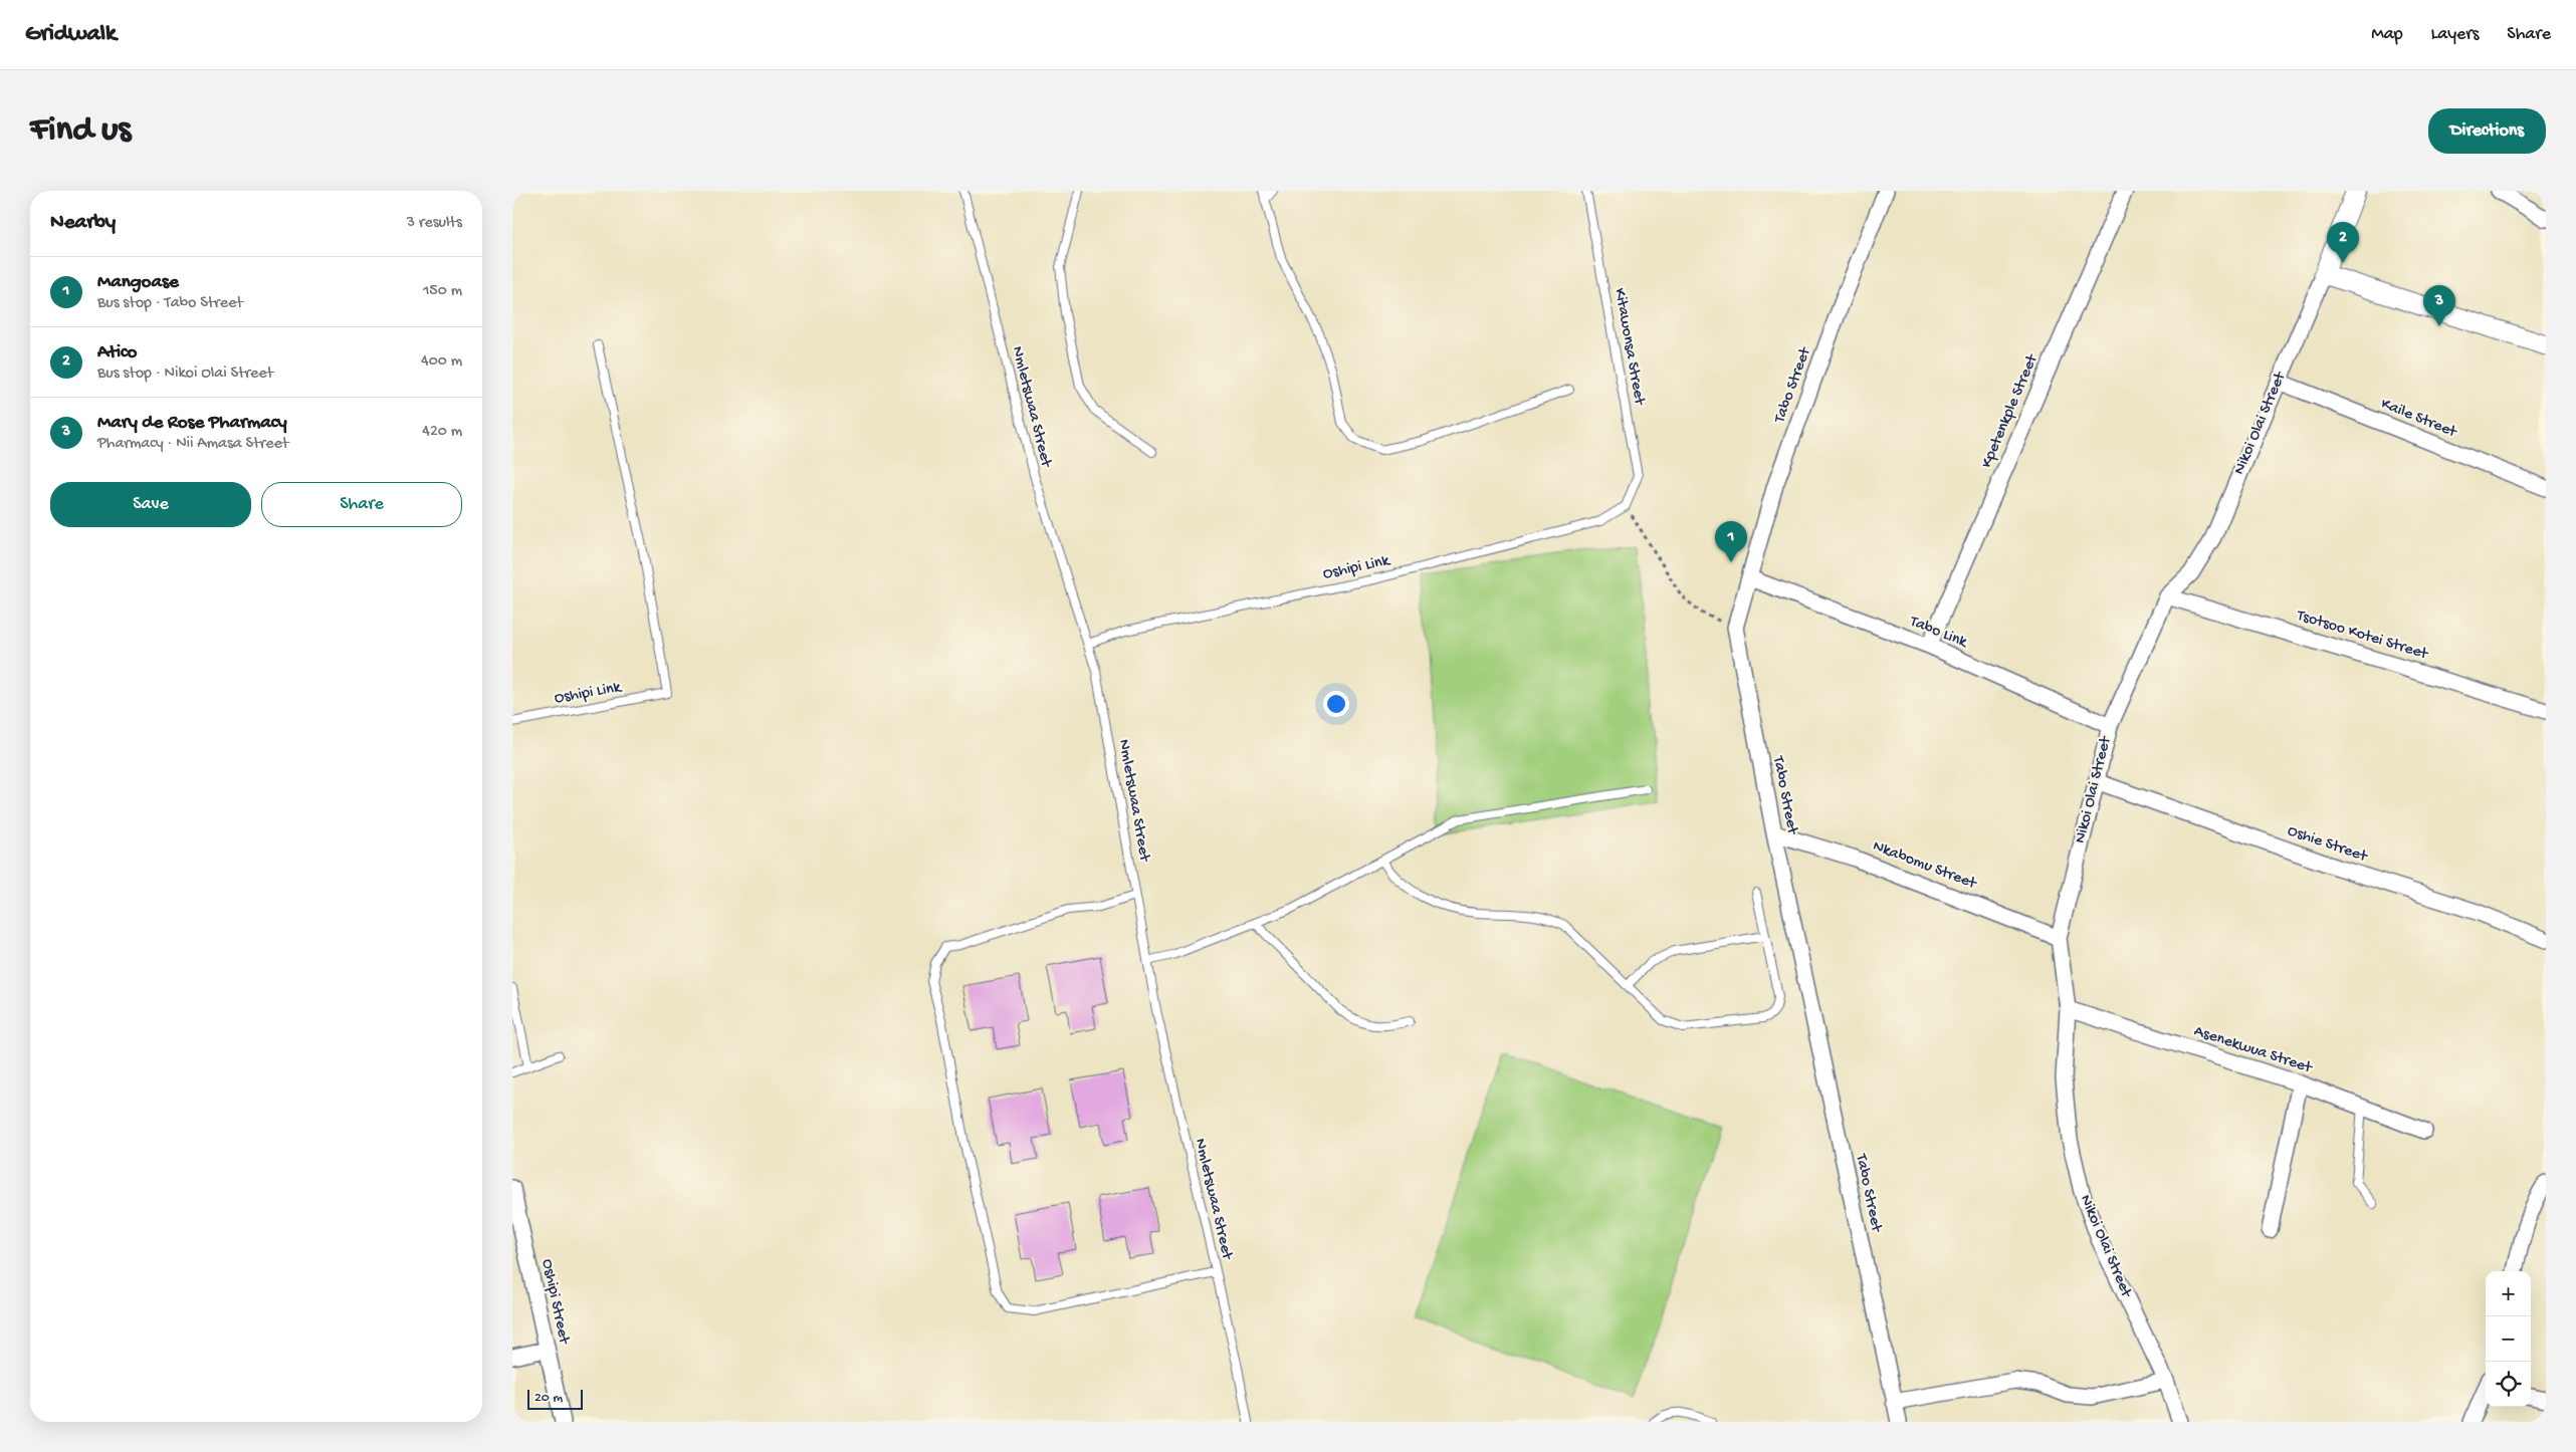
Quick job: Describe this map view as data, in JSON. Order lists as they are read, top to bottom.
{
  "streets": {
    "street": [
      "Tabo Street",
      "Kpetenkple Street",
      "Kaile Street",
      "Nikoi Olai Street",
      "Tabo Link",
      "Tsotsoo Kotei Street",
      "Oshie Street",
      "Nkabomu Street",
      "Asenekwua Street",
      "Oshipi Street"
    ],
    "lane": ["Kitawonsa Street", "Nmletswaa Street", "Oshipi Link"]
  },
  "crossings": [
    ["Kitawonsa Street", "Oshipi Link"],
    ["Tabo Street", "Tabo Link"],
    ["Tabo Street", "Nkabomu Street"],
    ["Nmletswaa Street", "Oshipi Link"],
    ["Kpetenkple Street", "Tabo Link"],
    ["Kaile Street", "Nikoi Olai Street"],
    ["Nikoi Olai Street", "Tabo Link"],
    ["Nikoi Olai Street", "Tsotsoo Kotei Street"],
    ["Nikoi Olai Street", "Oshie Street"],
    ["Nikoi Olai Street", "Nkabomu Street"],
    ["Nikoi Olai Street", "Asenekwua Street"]
  ],
  "scale_bar": "20 m",
  "page": {
    "header": "Gridwalk",
    "nav": ["Map", "Layers", "Share"],
    "buttons": [
      "Directions",
      ["Save", "Share"]
    ],
    "title": "Find us",
    "heading": ["Nearby", "3 results"],
    "pins": ["2", "3", "1"],
    "list": [
      {
        "mark": "1",
        "name": "Mangoase",
        "note": "Bus stop · Tabo Street",
        "value": "150 m"
      },
      {
        "mark": "2",
        "name": "Atico",
        "note": "Bus stop · Nikoi Olai Street",
        "value": "400 m"
      },
      {
        "mark": "3",
        "name": "Mary de Rose Pharmacy",
        "note": "Pharmacy · Nii Amasa Street",
        "value": "420 m"
      }
    ],
    "map_buttons": ["+", "−"],
    "scale": "20 m"
  }
}
